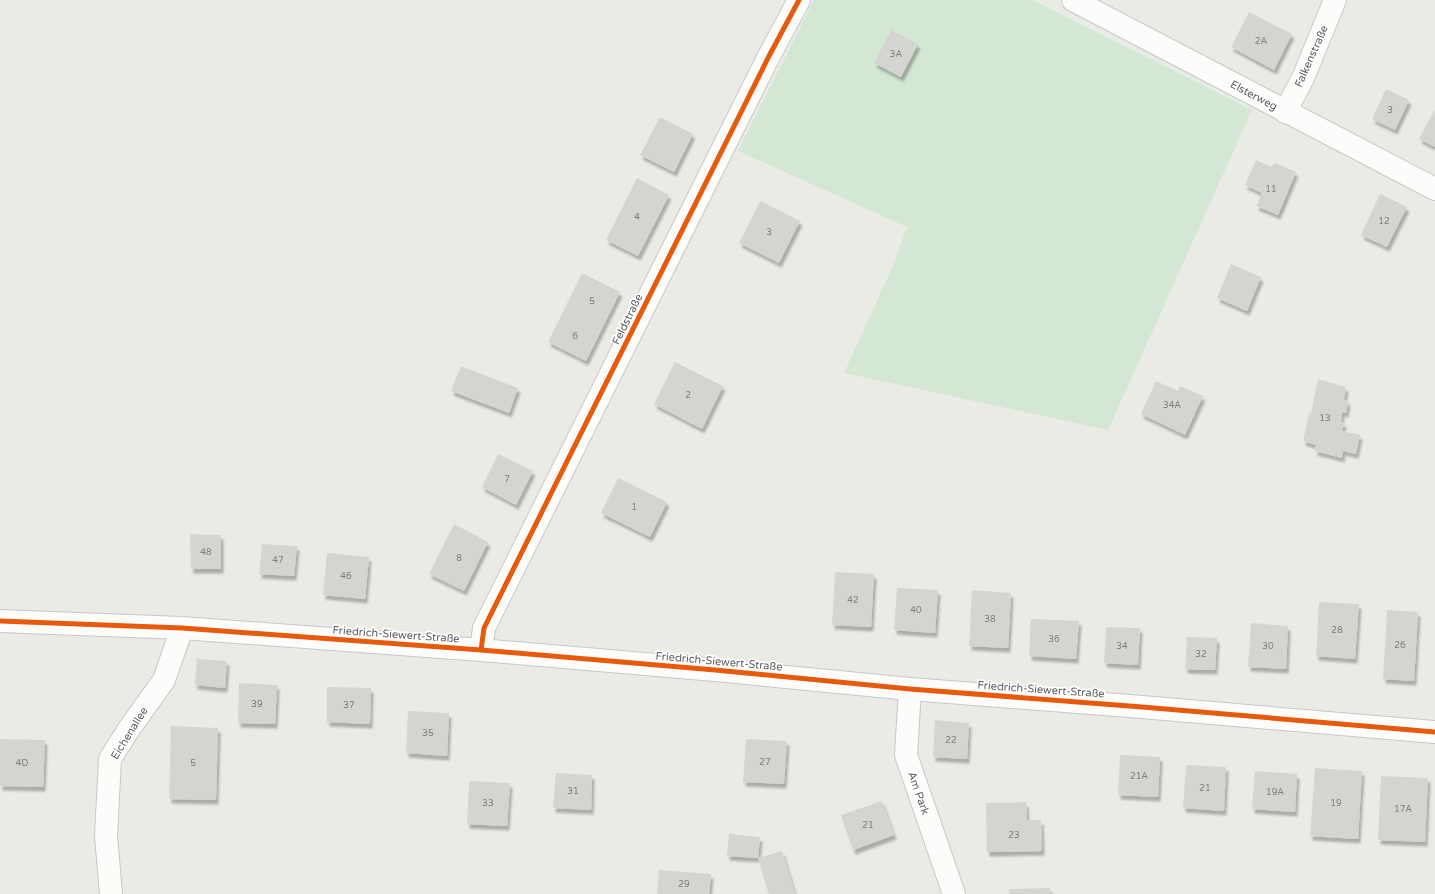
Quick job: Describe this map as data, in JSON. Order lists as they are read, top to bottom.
{
  "streets": {
    "street": [
      "Falkenstraße",
      "Elsterweg",
      "Feldstraße",
      "Friedrich-Siewert-Straße",
      "Eichenallee",
      "Am Park"
    ]
  },
  "crossings": [
    ["Falkenstraße", "Elsterweg"],
    ["Feldstraße", "Friedrich-Siewert-Straße"],
    ["Friedrich-Siewert-Straße", "Eichenallee"],
    ["Friedrich-Siewert-Straße", "Am Park"]
  ],
  "house_numbers": [
    "2A",
    "3A",
    "3",
    "11",
    "4",
    "12",
    "3",
    "5",
    "6",
    "2",
    "34A",
    "13",
    "7",
    "1",
    "48",
    "8",
    "47",
    "46",
    "42",
    "40",
    "38",
    "28",
    "36",
    "26",
    "34",
    "30",
    "32",
    "39",
    "37",
    "35",
    "22",
    "27",
    "4D",
    "5",
    "21A",
    "21",
    "31",
    "19A",
    "33",
    "19",
    "17A",
    "21",
    "23",
    "29"
  ]
}
